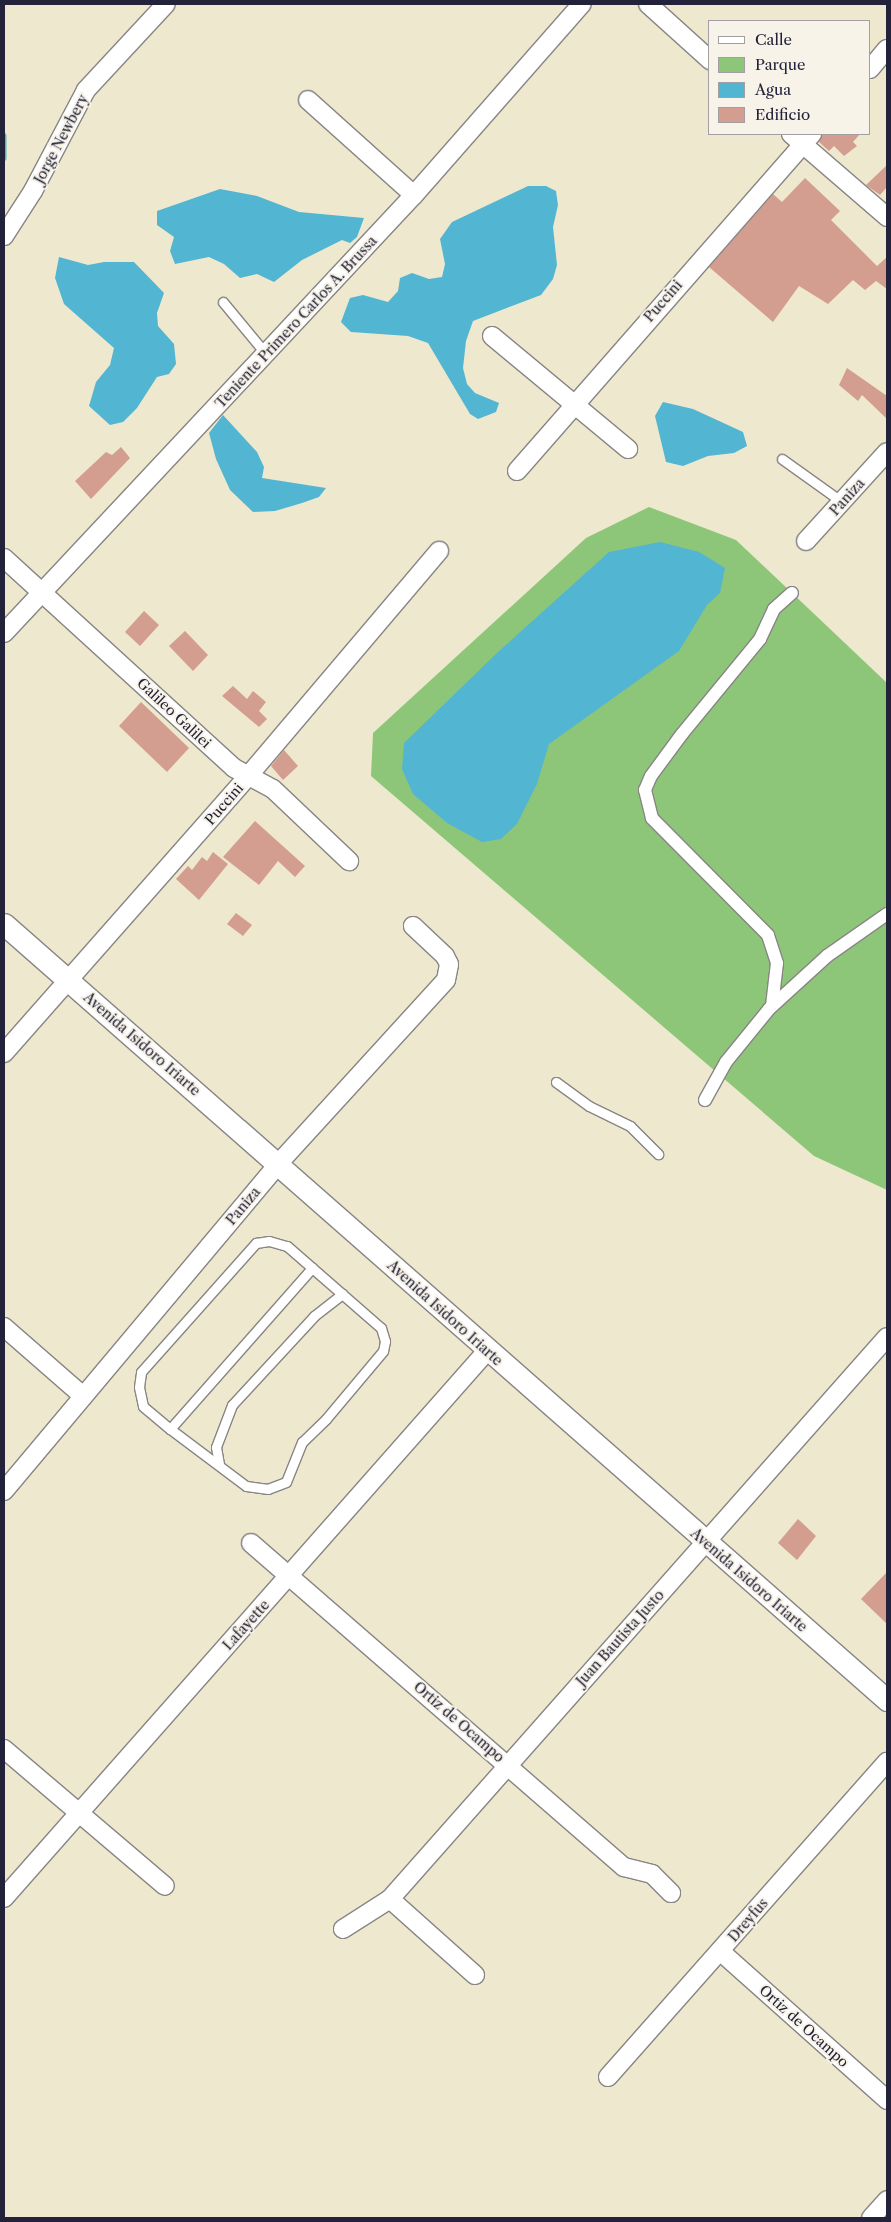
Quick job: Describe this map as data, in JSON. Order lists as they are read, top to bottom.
{
  "streets": {
    "street": [
      "Jorge Newbery",
      "Puccini",
      "Teniente Primero Carlos A. Brussa",
      "Paniza",
      "Galileo Galilei",
      "Avenida Isidoro Iriarte",
      "Lafayette",
      "Juan Bautista Justo",
      "Ortiz de Ocampo",
      "Dreyfus"
    ]
  },
  "crossings": [
    ["Puccini", "Galileo Galilei"],
    ["Puccini", "Avenida Isidoro Iriarte"],
    ["Teniente Primero Carlos A. Brussa", "Galileo Galilei"],
    ["Paniza", "Avenida Isidoro Iriarte"],
    ["Avenida Isidoro Iriarte", "Lafayette"],
    ["Avenida Isidoro Iriarte", "Juan Bautista Justo"],
    ["Lafayette", "Ortiz de Ocampo"],
    ["Juan Bautista Justo", "Ortiz de Ocampo"],
    ["Ortiz de Ocampo", "Dreyfus"]
  ],
  "legend": [
    "Calle",
    "Parque",
    "Agua",
    "Edificio"
  ]
}
